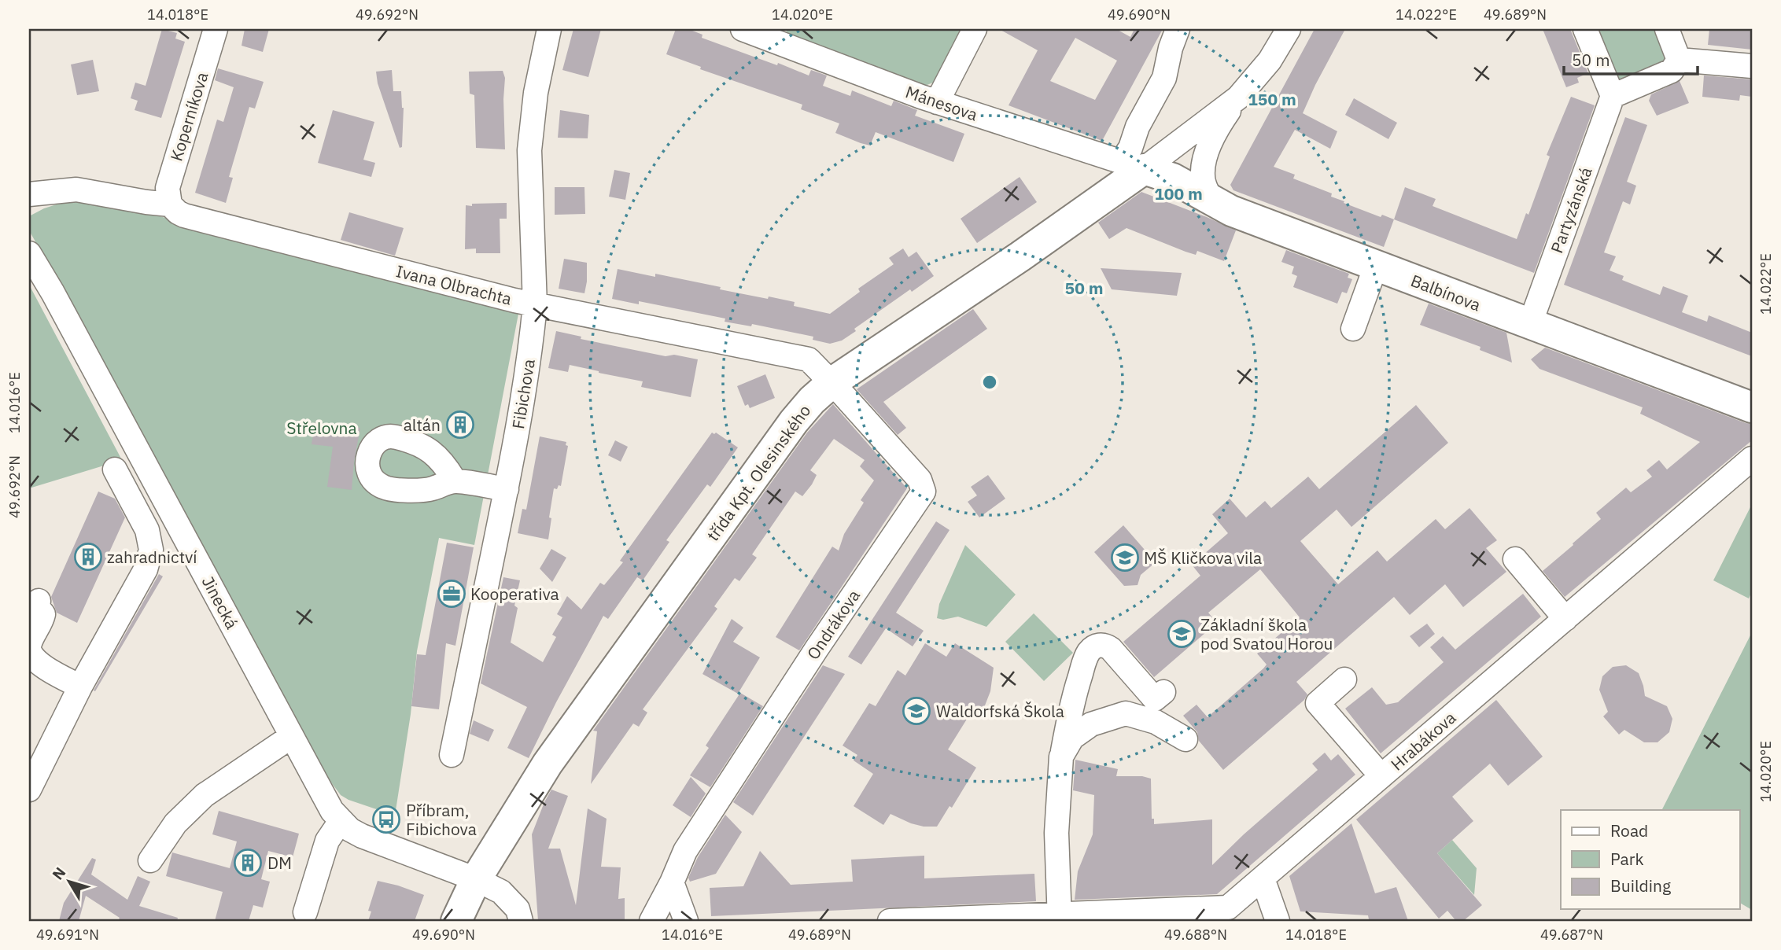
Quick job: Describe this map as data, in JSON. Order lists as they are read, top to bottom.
{
  "streets": {
    "main road": ["Balbínova", "třída Kpt. Olesinského"],
    "street": [
      "Mánesova",
      "Koperníkova",
      "Partyzánská",
      "Ivana Olbrachta",
      "Fibichova",
      "Jinecká",
      "Ondrákova",
      "Hrabákova"
    ]
  },
  "crossings": [
    ["Mánesova", "Balbínova"],
    ["Mánesova", "třída Kpt. Olesinského"],
    ["Koperníkova", "Ivana Olbrachta"],
    ["Partyzánská", "Balbínova"],
    ["Ivana Olbrachta", "Fibichova"],
    ["Ivana Olbrachta", "třída Kpt. Olesinského"],
    ["Ivana Olbrachta", "Ondrákova"],
    ["Balbínova", "třída Kpt. Olesinského"],
    ["třída Kpt. Olesinského", "Jinecká"],
    ["třída Kpt. Olesinského", "Ondrákova"]
  ],
  "parks": ["Střelovna"],
  "places": {
    "building": ["altán", "zahradnictví", "DM"],
    "school or university": ["MŠ Kličkova vila", "Základní škola pod Svatou Horou", "Waldorfská Škola"],
    "office": ["Kooperativa"],
    "bus stop": ["Příbram, Fibichova"]
  },
  "legend": ["Road", "Park", "Building"],
  "scale_bar": "50 m",
  "north": "top left",
  "coordinates": [
    "14.018°E",
    "49.692°N",
    "14.020°E",
    "49.690°N",
    "14.022°E",
    "49.689°N",
    "14.016°E",
    "49.691°N",
    "49.688°N",
    "49.687°N"
  ],
  "rings": ["150 m", "100 m", "50 m"]
}
